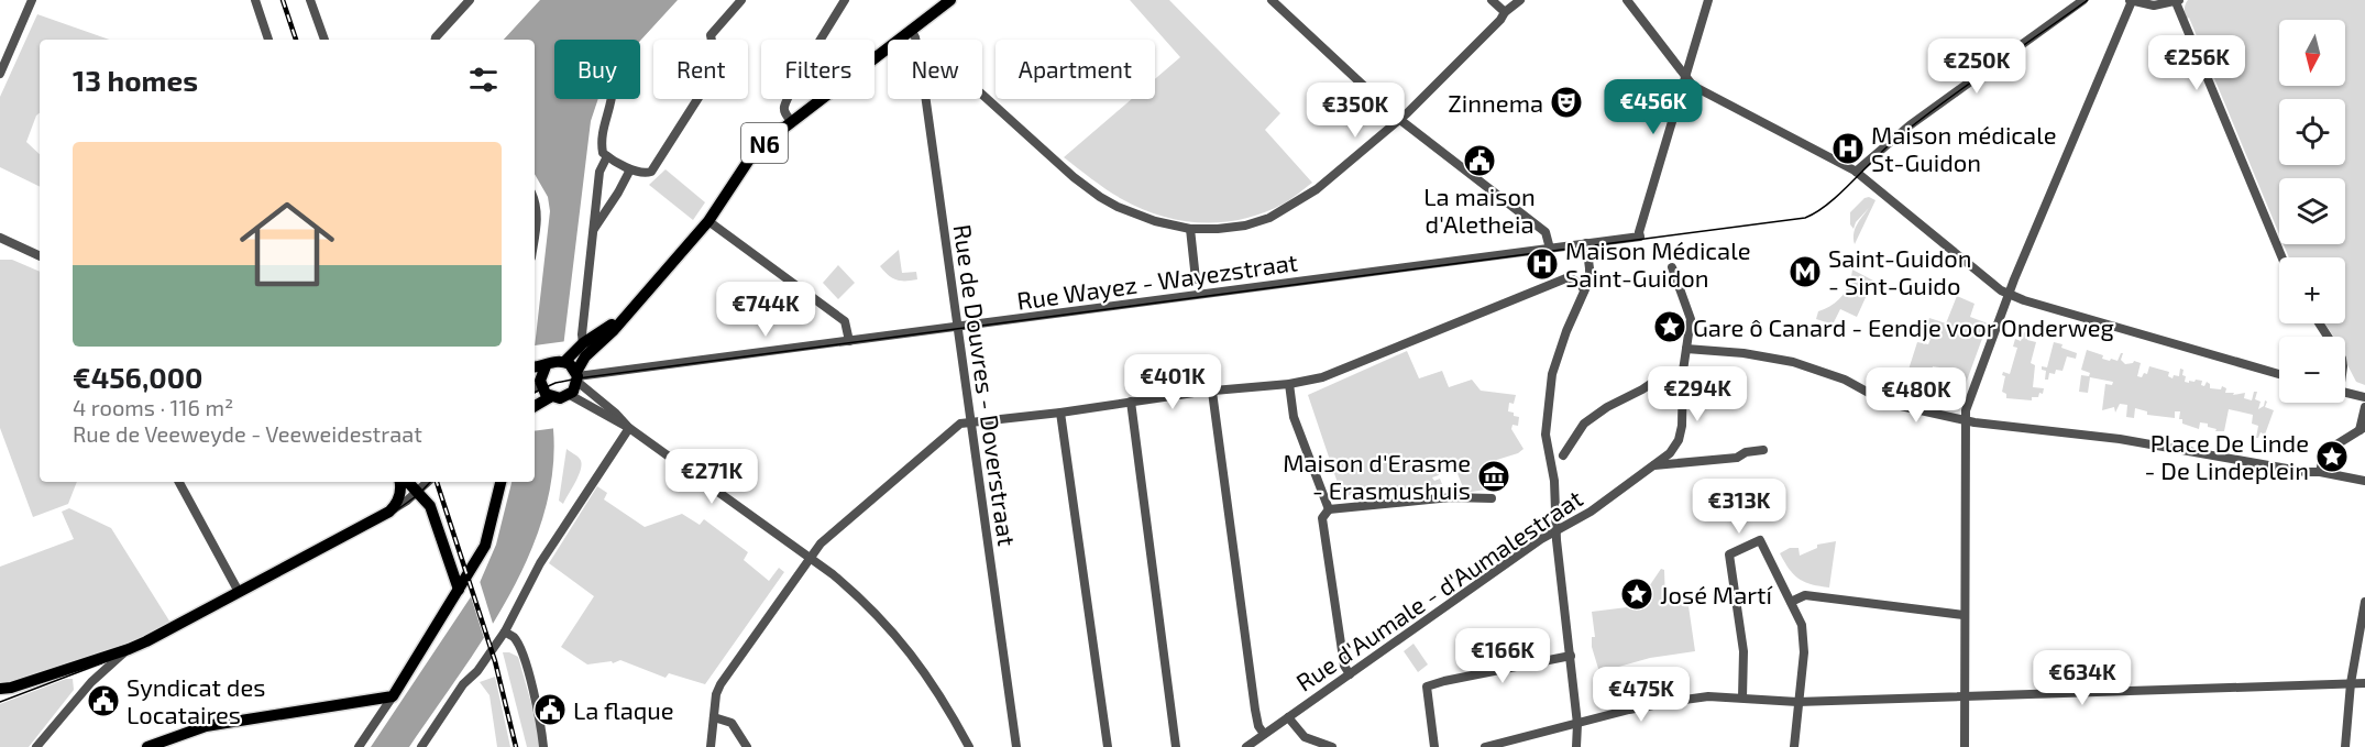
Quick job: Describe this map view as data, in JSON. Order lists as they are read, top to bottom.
{
  "streets": {
    "main road": ["N6"],
    "street": ["Rue Wayez - Wayezstraat", "Rue de Douvres - Doverstraat", "Rue d'Aumale - d'Aumalestraat"]
  },
  "crossings": [
    ["N6", "Rue Wayez - Wayezstraat"],
    ["N6", "Rue de Douvres - Doverstraat"],
    ["Rue Wayez - Wayezstraat", "Rue de Douvres - Doverstraat"]
  ],
  "places": {
    "theatre": ["Zinnema"],
    "hospital": ["Maison médicale St-Guidon", "Maison Médicale Saint-Guidon"],
    "public building": ["La maison d'Aletheia", "Syndicat des Locataires", "La flaque"],
    "metro station": ["Saint-Guidon - Sint-Guido"],
    "place": ["Gare ô Canard - Eendje voor Onderweg", "Place De Linde - De Lindeplein", "José Martí"],
    "museum": ["Maison d'Erasme - Erasmushuis"]
  },
  "north": "bottom",
  "page": {
    "map_buttons": ["+", "−"],
    "price": [
      "€256K",
      "€250K",
      "€456K",
      "€350K",
      "€744K",
      "€401K",
      "€294K",
      "€480K",
      "€271K",
      "€313K",
      "€166K",
      "€634K",
      "€475K"
    ],
    "chip": [
      "Buy",
      "Rent",
      "Filters",
      "New",
      "Apartment"
    ],
    "heading": "13 homes",
    "list": [
      {
        "name": "€456,000",
        "note": "4 rooms · 116 m² · Rue de Veeweyde - Veeweidestraat"
      }
    ]
  }
}
